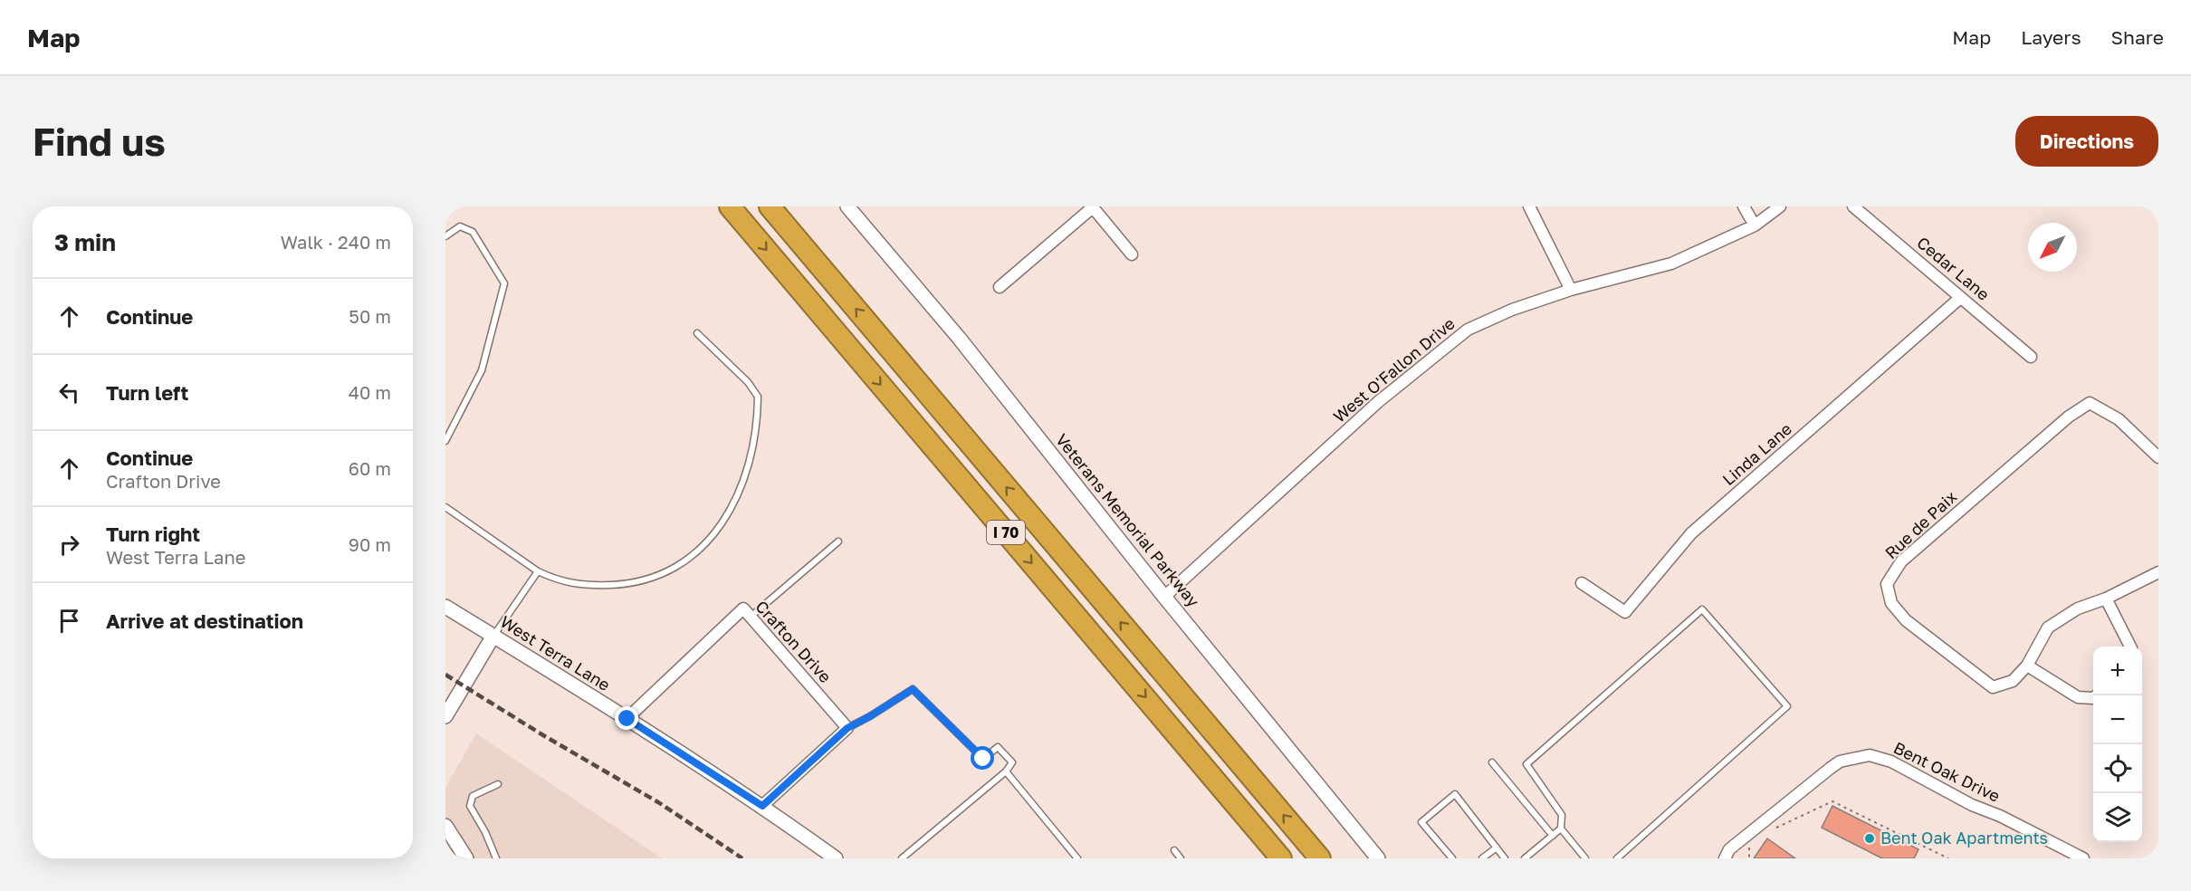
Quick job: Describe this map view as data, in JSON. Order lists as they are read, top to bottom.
{
  "streets": {
    "highway": ["I 70"],
    "street": [
      "Cedar Lane",
      "West O'Fallon Drive",
      "Linda Lane",
      "Veterans Memorial Parkway",
      "Rue de Paix",
      "Crafton Drive",
      "West Terra Lane",
      "Bent Oak Drive"
    ]
  },
  "crossings": [
    ["Cedar Lane", "Linda Lane"],
    ["West O'Fallon Drive", "Veterans Memorial Parkway"],
    ["Crafton Drive", "West Terra Lane"]
  ],
  "places": ["Bent Oak Apartments"],
  "north": "bottom left",
  "page": {
    "header": "Map",
    "nav": ["Map", "Layers", "Share"],
    "buttons": "Directions",
    "title": "Find us",
    "heading": ["3 min", "Walk · 240 m"],
    "list": [
      ["Continue", "50 m"],
      ["Turn left", "40 m"],
      ["Continue", "Crafton Drive", "60 m"],
      ["Turn right", "West Terra Lane", "90 m"],
      "Arrive at destination"
    ],
    "map_buttons": ["+", "−"]
  }
}
